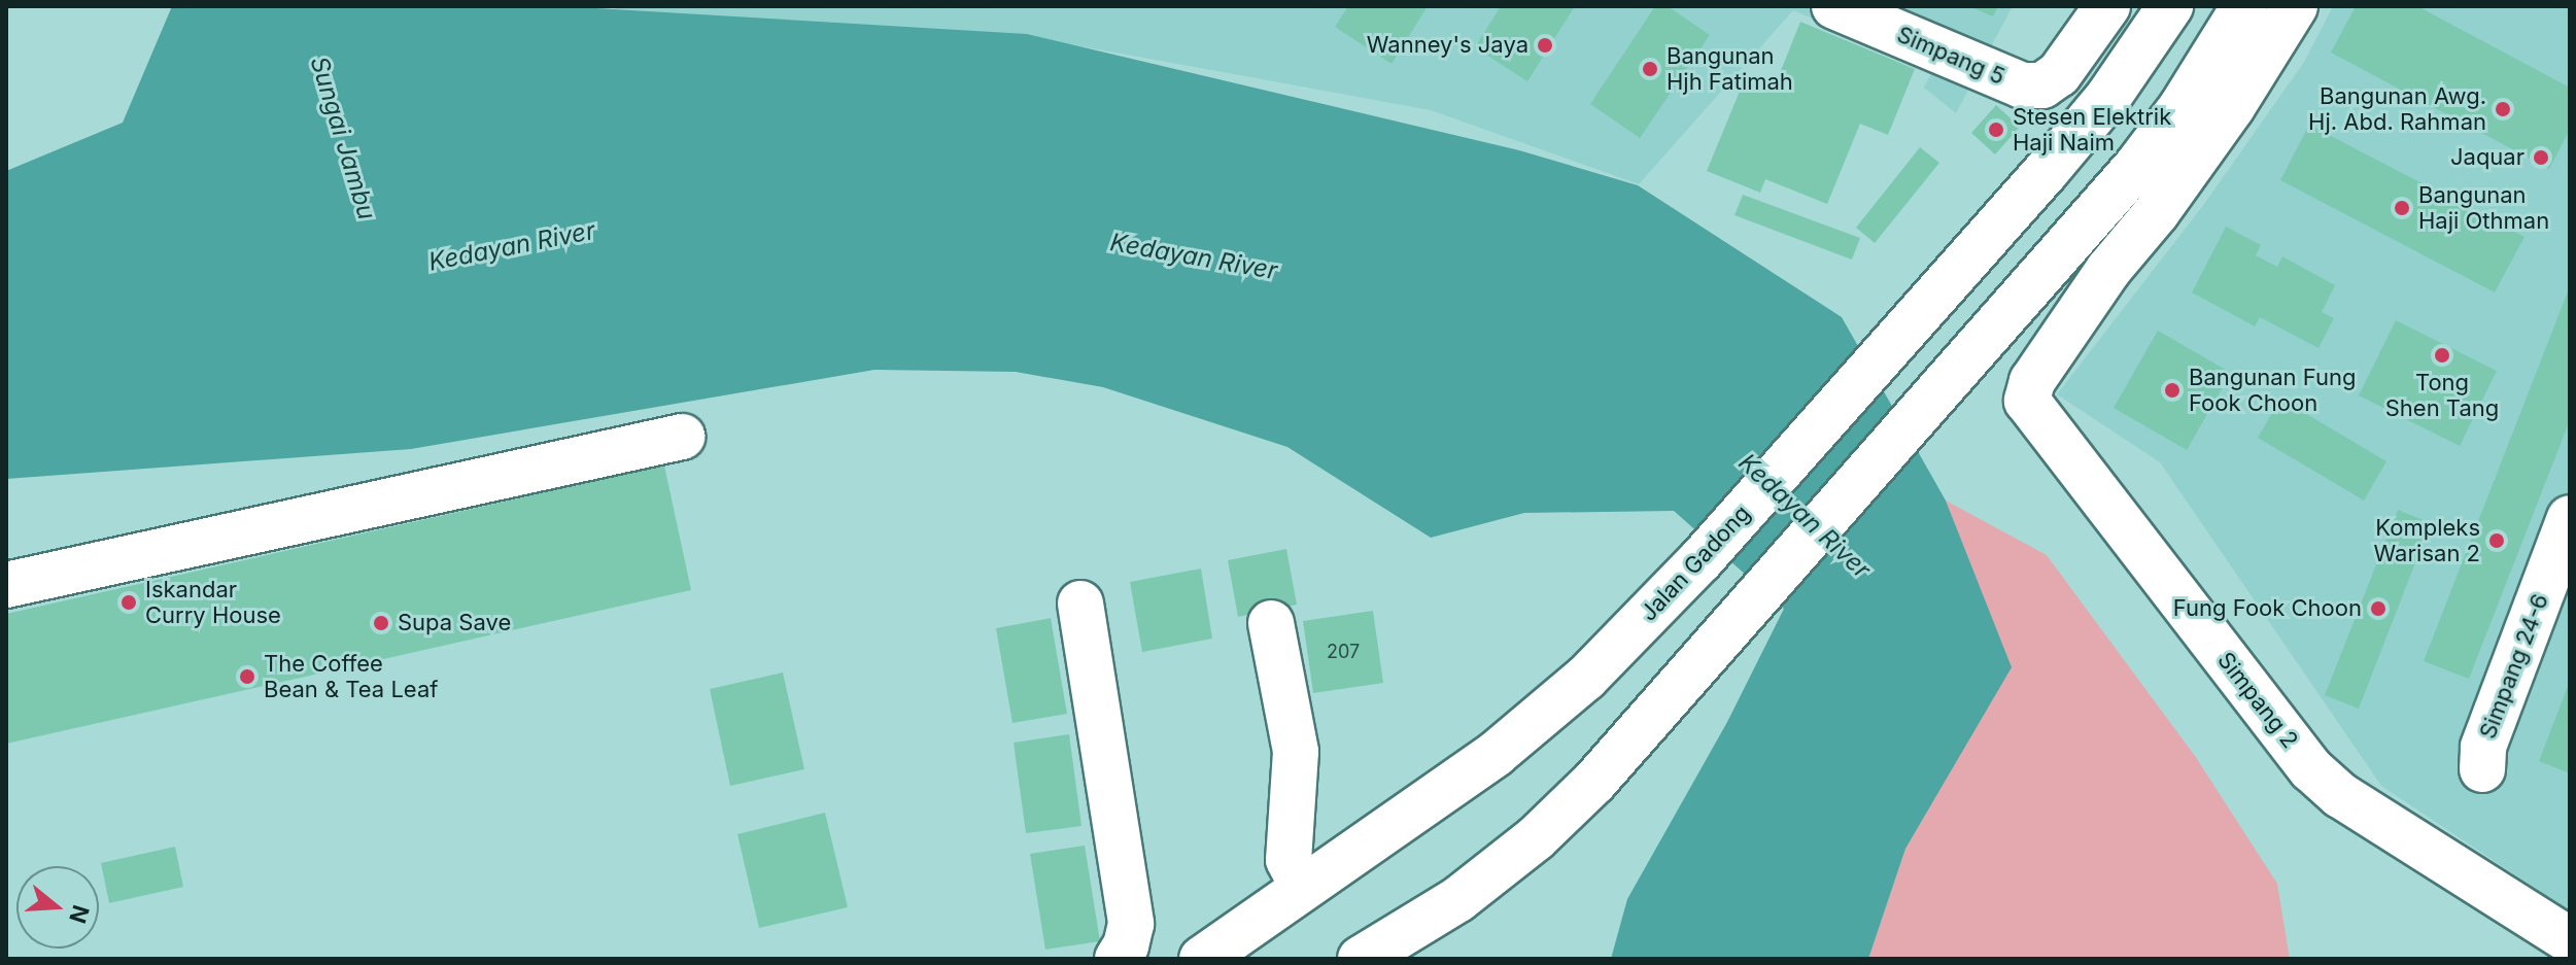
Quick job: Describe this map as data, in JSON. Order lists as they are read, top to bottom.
{
  "streets": {
    "street": [
      "Simpang 5",
      "Jalan Gadong",
      "Simpang 24-6",
      "Simpang 2"
    ]
  },
  "water": ["Sungai Jambu", "Kedayan River"],
  "places": [
    "Wanney's Jaya",
    "Bangunan Hjh Fatimah",
    "Bangunan Awg. Hj. Abd. Rahman",
    "Stesen Elektrik Haji Naim",
    "Jaquar",
    "Bangunan Haji Othman",
    "Tong Shen Tang",
    "Bangunan Fung Fook Choon",
    "Kompleks Warisan 2",
    "Iskandar Curry House",
    "Fung Fook Choon",
    "Supa Save",
    "The Coffee Bean & Tea Leaf"
  ],
  "house_numbers": ["207"],
  "north": "right"
}
